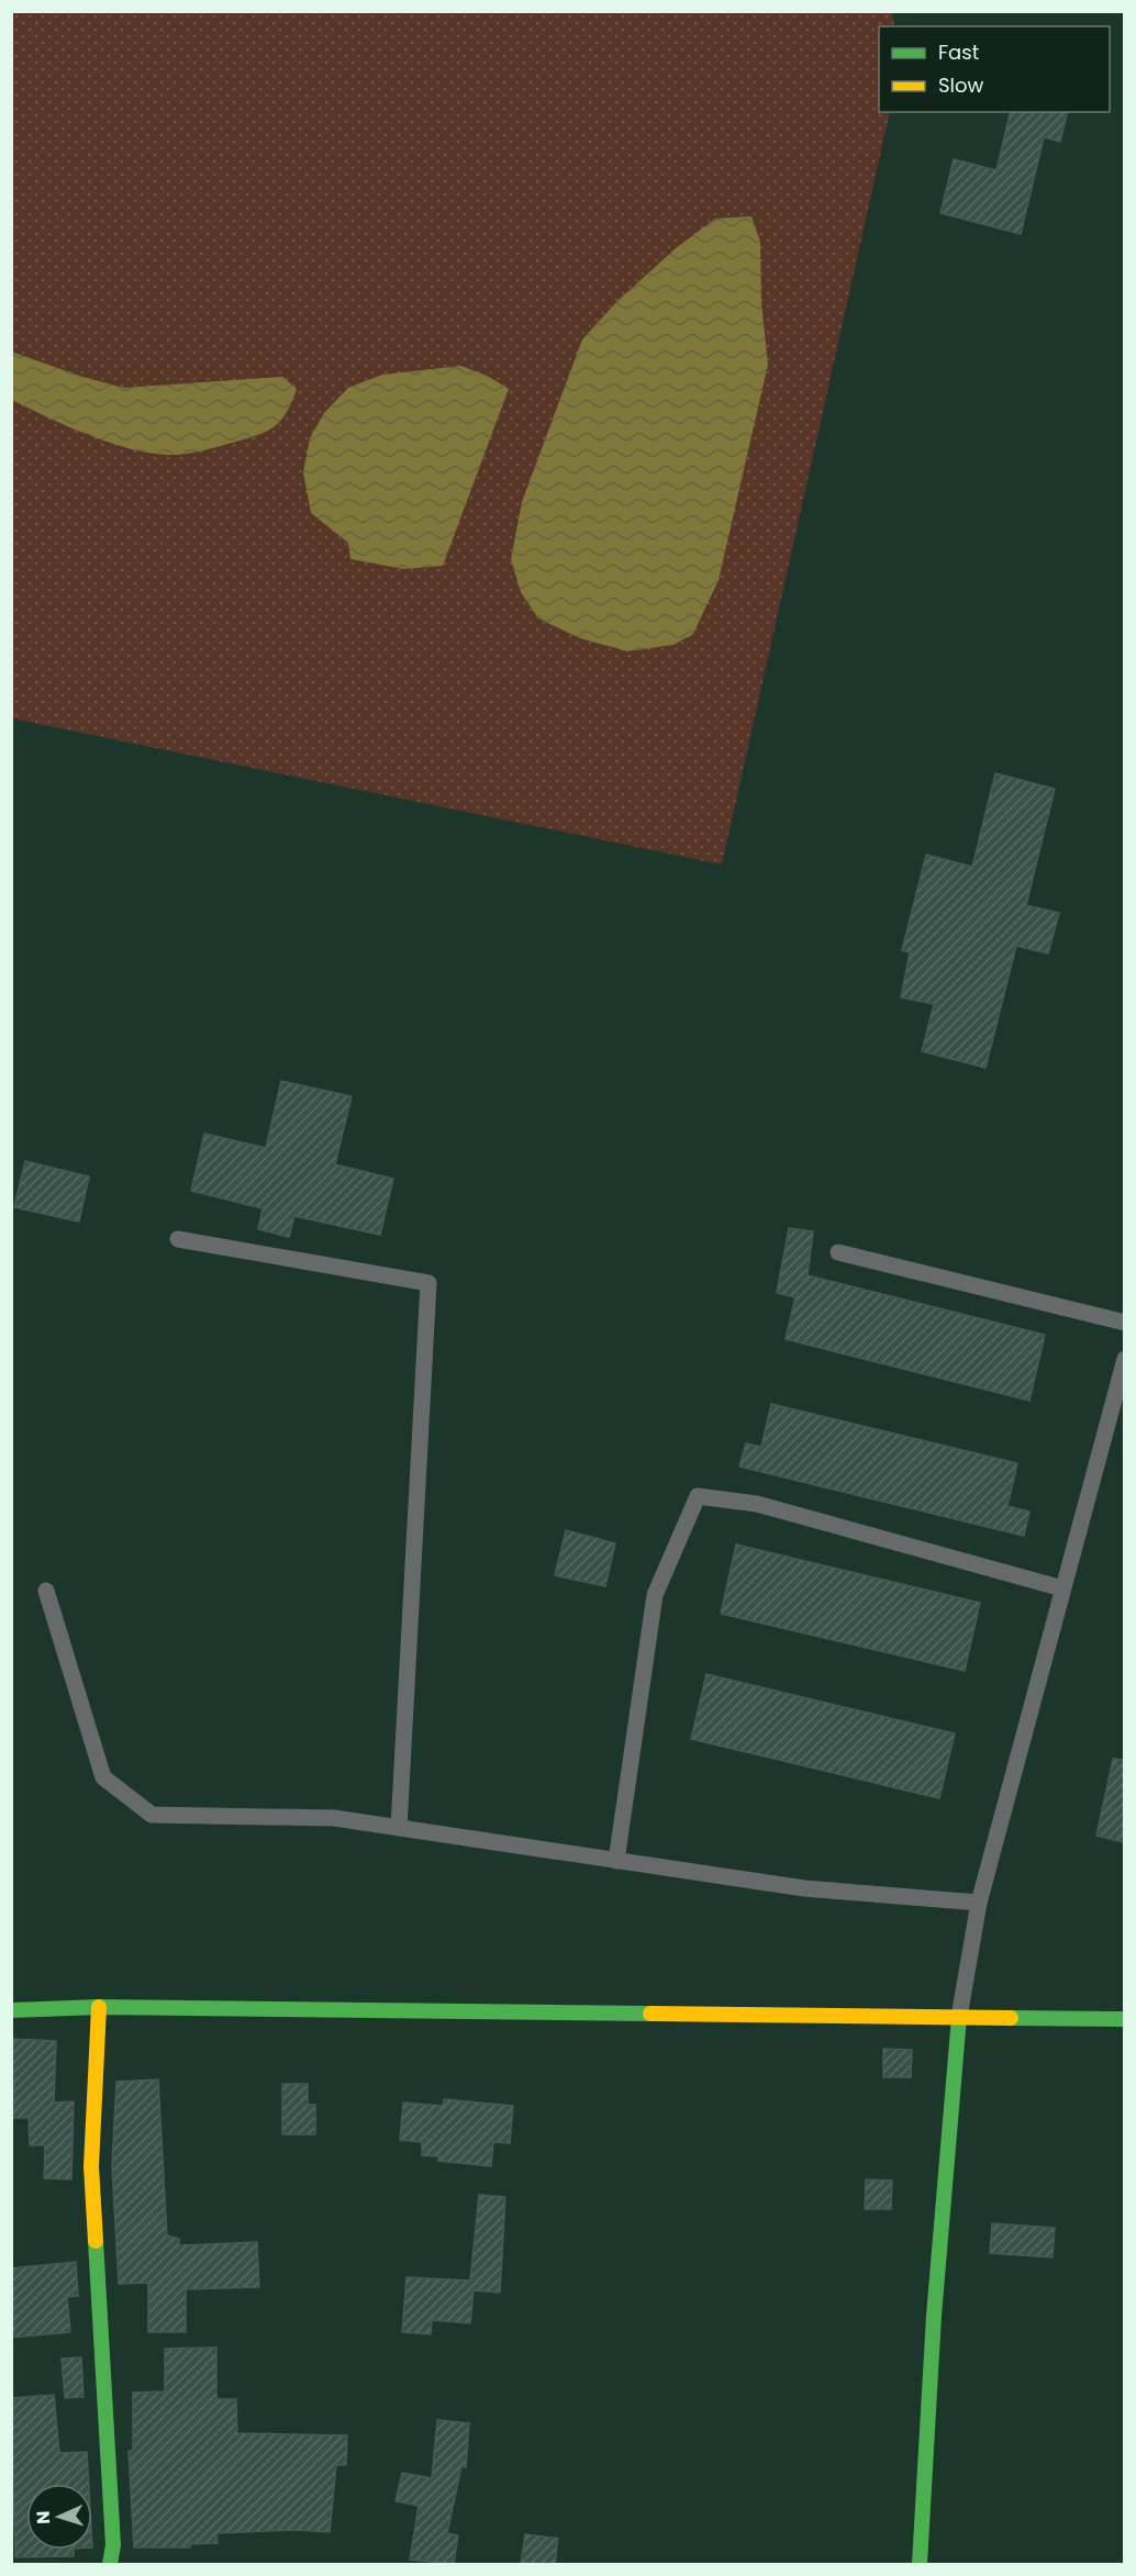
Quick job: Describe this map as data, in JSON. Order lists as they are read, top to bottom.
{
  "legend": ["Fast", "Slow"],
  "north": "left"
}
